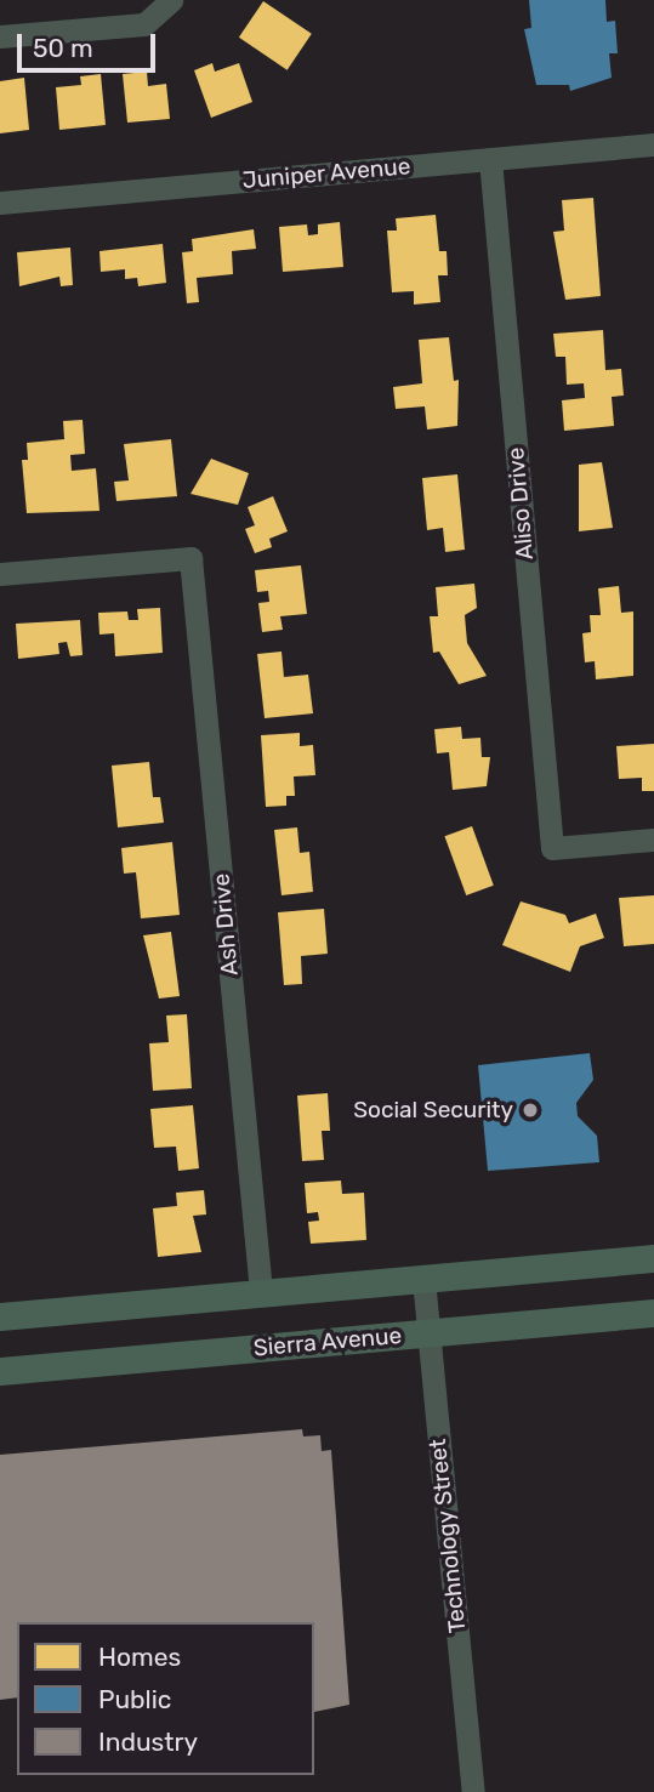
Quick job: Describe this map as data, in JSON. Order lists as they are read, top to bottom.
{
  "streets": {
    "main road": ["Sierra Avenue"],
    "street": [
      "Juniper Avenue",
      "Aliso Drive",
      "Ash Drive",
      "Technology Street"
    ]
  },
  "crossings": [
    ["Juniper Avenue", "Aliso Drive"],
    ["Sierra Avenue", "Technology Street"]
  ],
  "places": ["Social Security"],
  "legend": ["Homes", "Public", "Industry"],
  "scale_bar": "50 m"
}
